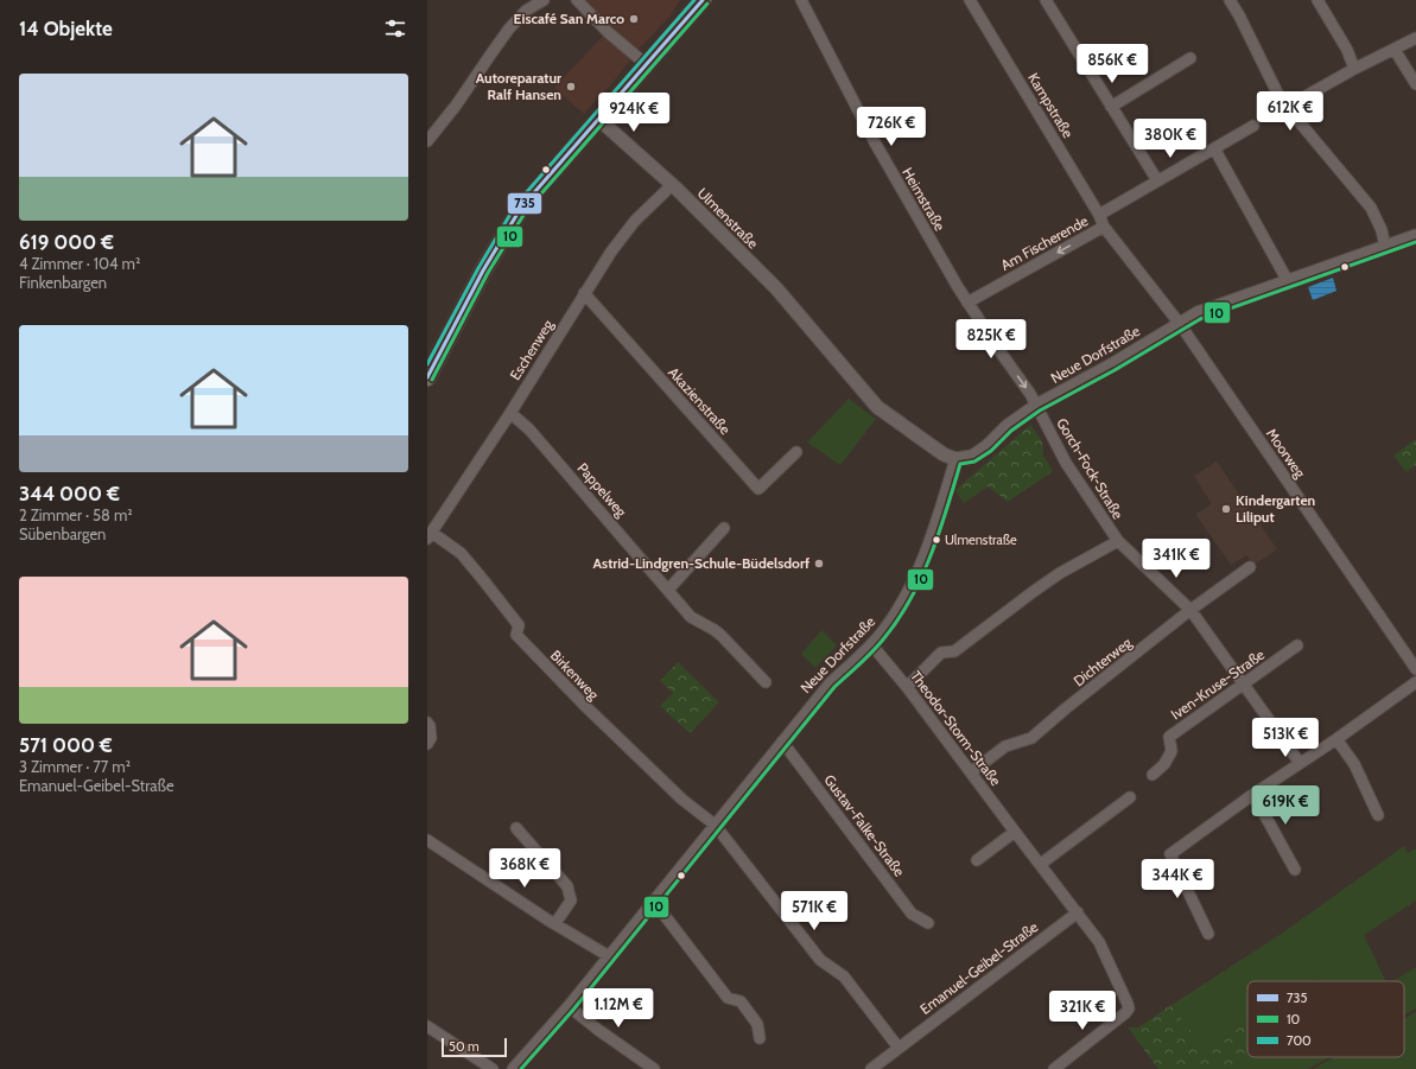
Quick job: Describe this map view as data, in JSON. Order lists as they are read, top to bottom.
{
  "streets": {
    "street": [
      "Kampstraße",
      "Heimstraße",
      "Ulmenstraße",
      "Am Fischerende",
      "Eschenweg",
      "Neue Dorfstraße",
      "Akazienstraße",
      "Moorweg",
      "Gorch-Fock-Straße",
      "Pappelweg",
      "Dichterweg",
      "Birkenweg",
      "Iven-Kruse-Straße",
      "Theodor-Storm-Straße",
      "Gustav-Falke-Straße",
      "Emanuel-Geibel-Straße"
    ]
  },
  "crossings": [
    ["Kampstraße", "Am Fischerende"],
    ["Heimstraße", "Am Fischerende"],
    ["Heimstraße", "Neue Dorfstraße"],
    ["Heimstraße", "Gorch-Fock-Straße"],
    ["Ulmenstraße", "Eschenweg"],
    ["Ulmenstraße", "Neue Dorfstraße"],
    ["Am Fischerende", "Neue Dorfstraße"],
    ["Am Fischerende", "Moorweg"],
    ["Eschenweg", "Akazienstraße"],
    ["Eschenweg", "Pappelweg"],
    ["Eschenweg", "Birkenweg"],
    ["Neue Dorfstraße", "Moorweg"],
    ["Neue Dorfstraße", "Gorch-Fock-Straße"],
    ["Neue Dorfstraße", "Birkenweg"],
    ["Neue Dorfstraße", "Theodor-Storm-Straße"],
    ["Neue Dorfstraße", "Gustav-Falke-Straße"],
    ["Gorch-Fock-Straße", "Dichterweg"],
    ["Gorch-Fock-Straße", "Iven-Kruse-Straße"],
    ["Dichterweg", "Theodor-Storm-Straße"],
    ["Theodor-Storm-Straße", "Emanuel-Geibel-Straße"]
  ],
  "one_way": ["Am Fischerende"],
  "places": [
    "Eiscafé San Marco",
    "Autoreparatur Ralf Hansen",
    "Kindergarten Liliput",
    "Ulmenstraße",
    "Astrid-Lindgren-Schule-Büdelsdorf"
  ],
  "lines": ["transit line 735", "transit line 700", "transit line 10"],
  "legend": ["735", "10", "700"],
  "scale_bar": "50 m",
  "page": {
    "heading": "14 Objekte",
    "price": [
      "856K €",
      "612K €",
      "924K €",
      "726K €",
      "380K €",
      "825K €",
      "341K €",
      "513K €",
      "619K €",
      "368K €",
      "344K €",
      "571K €",
      "1.12M €",
      "321K €"
    ],
    "list": [
      {
        "name": "619 000 €",
        "note": "4 Zimmer · 104 m² · Finkenbargen"
      },
      {
        "name": "344 000 €",
        "note": "2 Zimmer · 58 m² · Sübenbargen"
      },
      {
        "name": "571 000 €",
        "note": "3 Zimmer · 77 m² · Emanuel-Geibel-Straße"
      }
    ],
    "scale": "50 m"
  }
}
